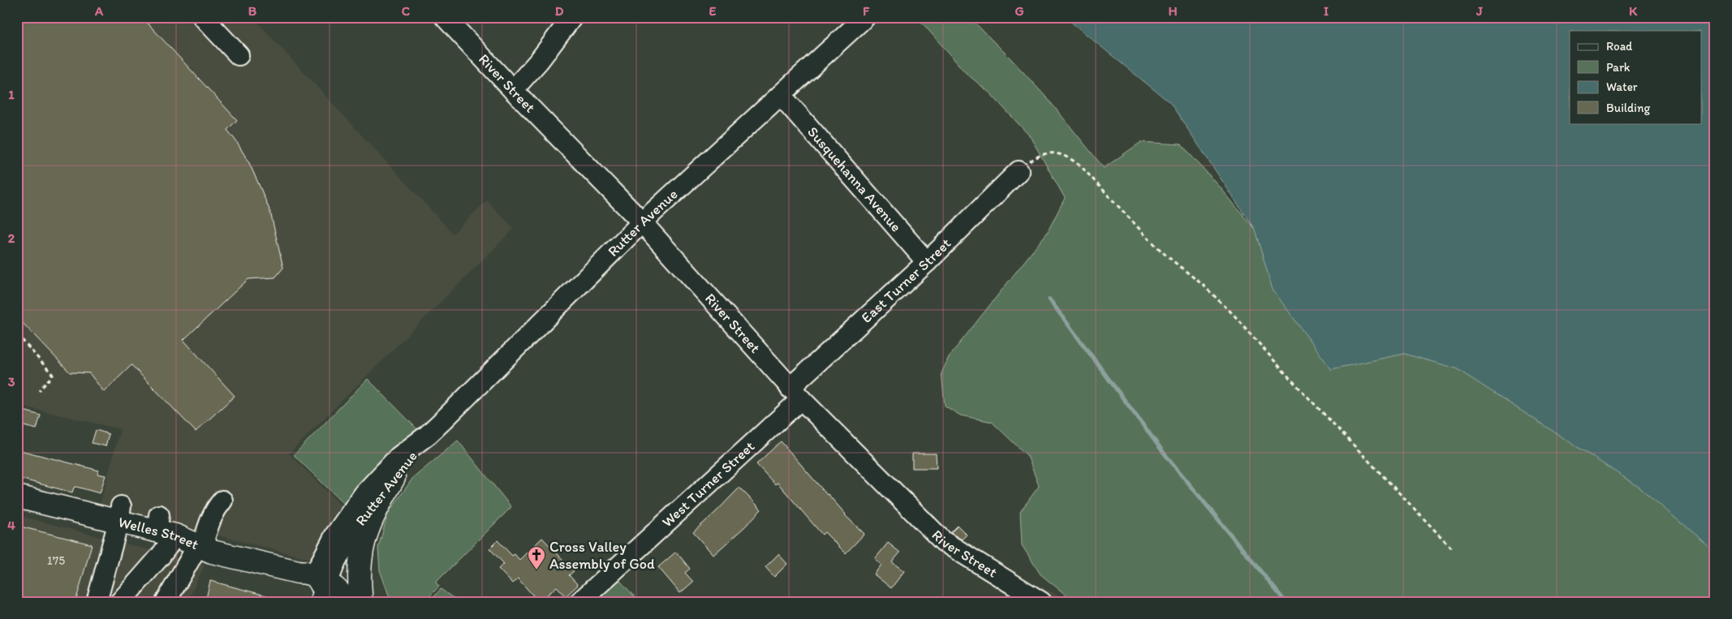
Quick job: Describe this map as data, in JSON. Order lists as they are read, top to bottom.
{
  "streets": {
    "main road": ["Welles Street"],
    "street": [
      "River Street",
      "Susquehanna Avenue",
      "Rutter Avenue",
      "East Turner Street",
      "West Turner Street"
    ]
  },
  "crossings": [
    ["River Street", "Rutter Avenue"],
    ["River Street", "East Turner Street"],
    ["River Street", "West Turner Street"],
    ["Susquehanna Avenue", "Rutter Avenue"],
    ["Susquehanna Avenue", "East Turner Street"],
    ["Rutter Avenue", "Welles Street"],
    ["East Turner Street", "West Turner Street"]
  ],
  "places": {
    "church": ["Cross Valley Assembly of God"]
  },
  "house_numbers": ["175"],
  "legend": [
    "Road",
    "Park",
    "Water",
    "Building"
  ],
  "grid": {
    "columns": [
      "A",
      "B",
      "C",
      "D",
      "E",
      "F",
      "G",
      "H",
      "I",
      "J",
      "K"
    ],
    "rows": [
      "1",
      "2",
      "3",
      "4"
    ]
  }
}
